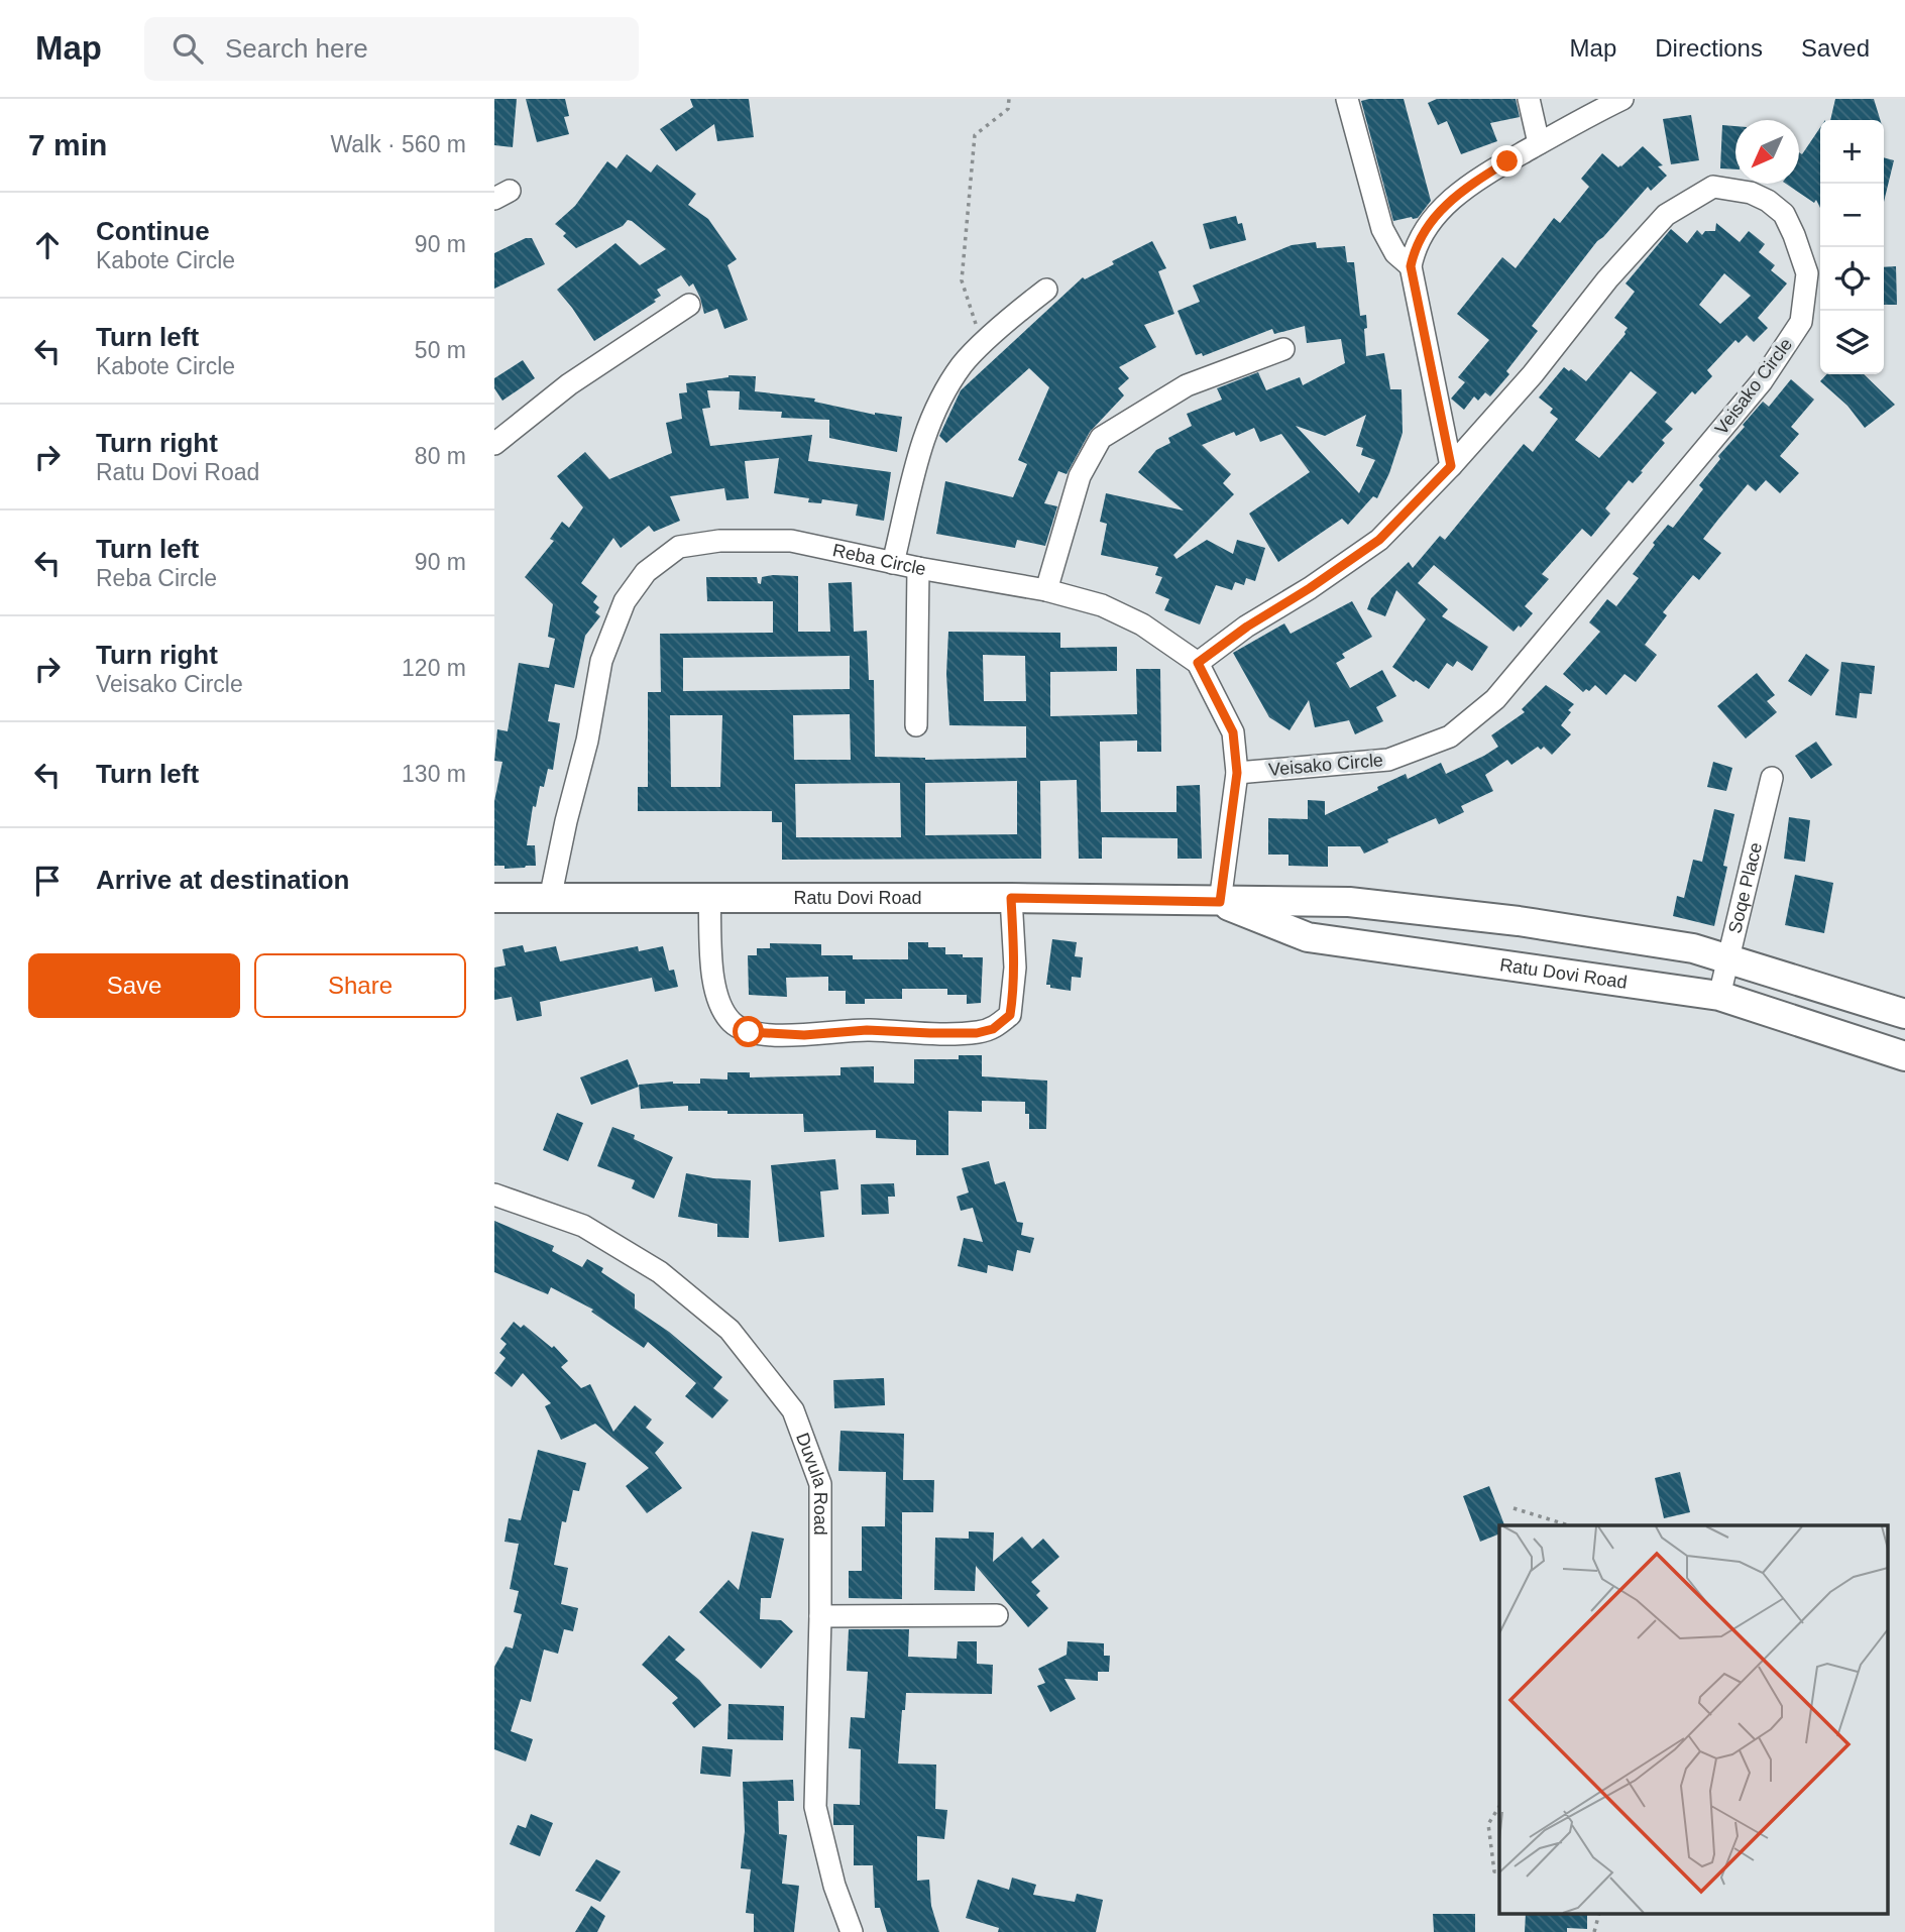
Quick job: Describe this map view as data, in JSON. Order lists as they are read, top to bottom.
{
  "streets": {
    "main road": ["Ratu Dovi Road"],
    "street": [
      "Veisako Circle",
      "Reba Circle",
      "Soqe Place",
      "Duvula Road"
    ]
  },
  "crossings": [
    ["Veisako Circle", "Reba Circle"],
    ["Reba Circle", "Ratu Dovi Road"],
    ["Soqe Place", "Ratu Dovi Road"]
  ],
  "north": "bottom left",
  "page": {
    "header": "Map",
    "search": "Search here",
    "nav": ["Map", "Directions", "Saved"],
    "heading": ["7 min", "Walk · 560 m"],
    "map_buttons": ["+", "−"],
    "list": [
      ["Continue", "Kabote Circle", "90 m"],
      ["Turn left", "Kabote Circle", "50 m"],
      ["Turn right", "Ratu Dovi Road", "80 m"],
      ["Turn left", "Reba Circle", "90 m"],
      ["Turn right", "Veisako Circle", "120 m"],
      ["Turn left", "130 m"],
      "Arrive at destination"
    ],
    "buttons": ["Save", "Share"]
  }
}
